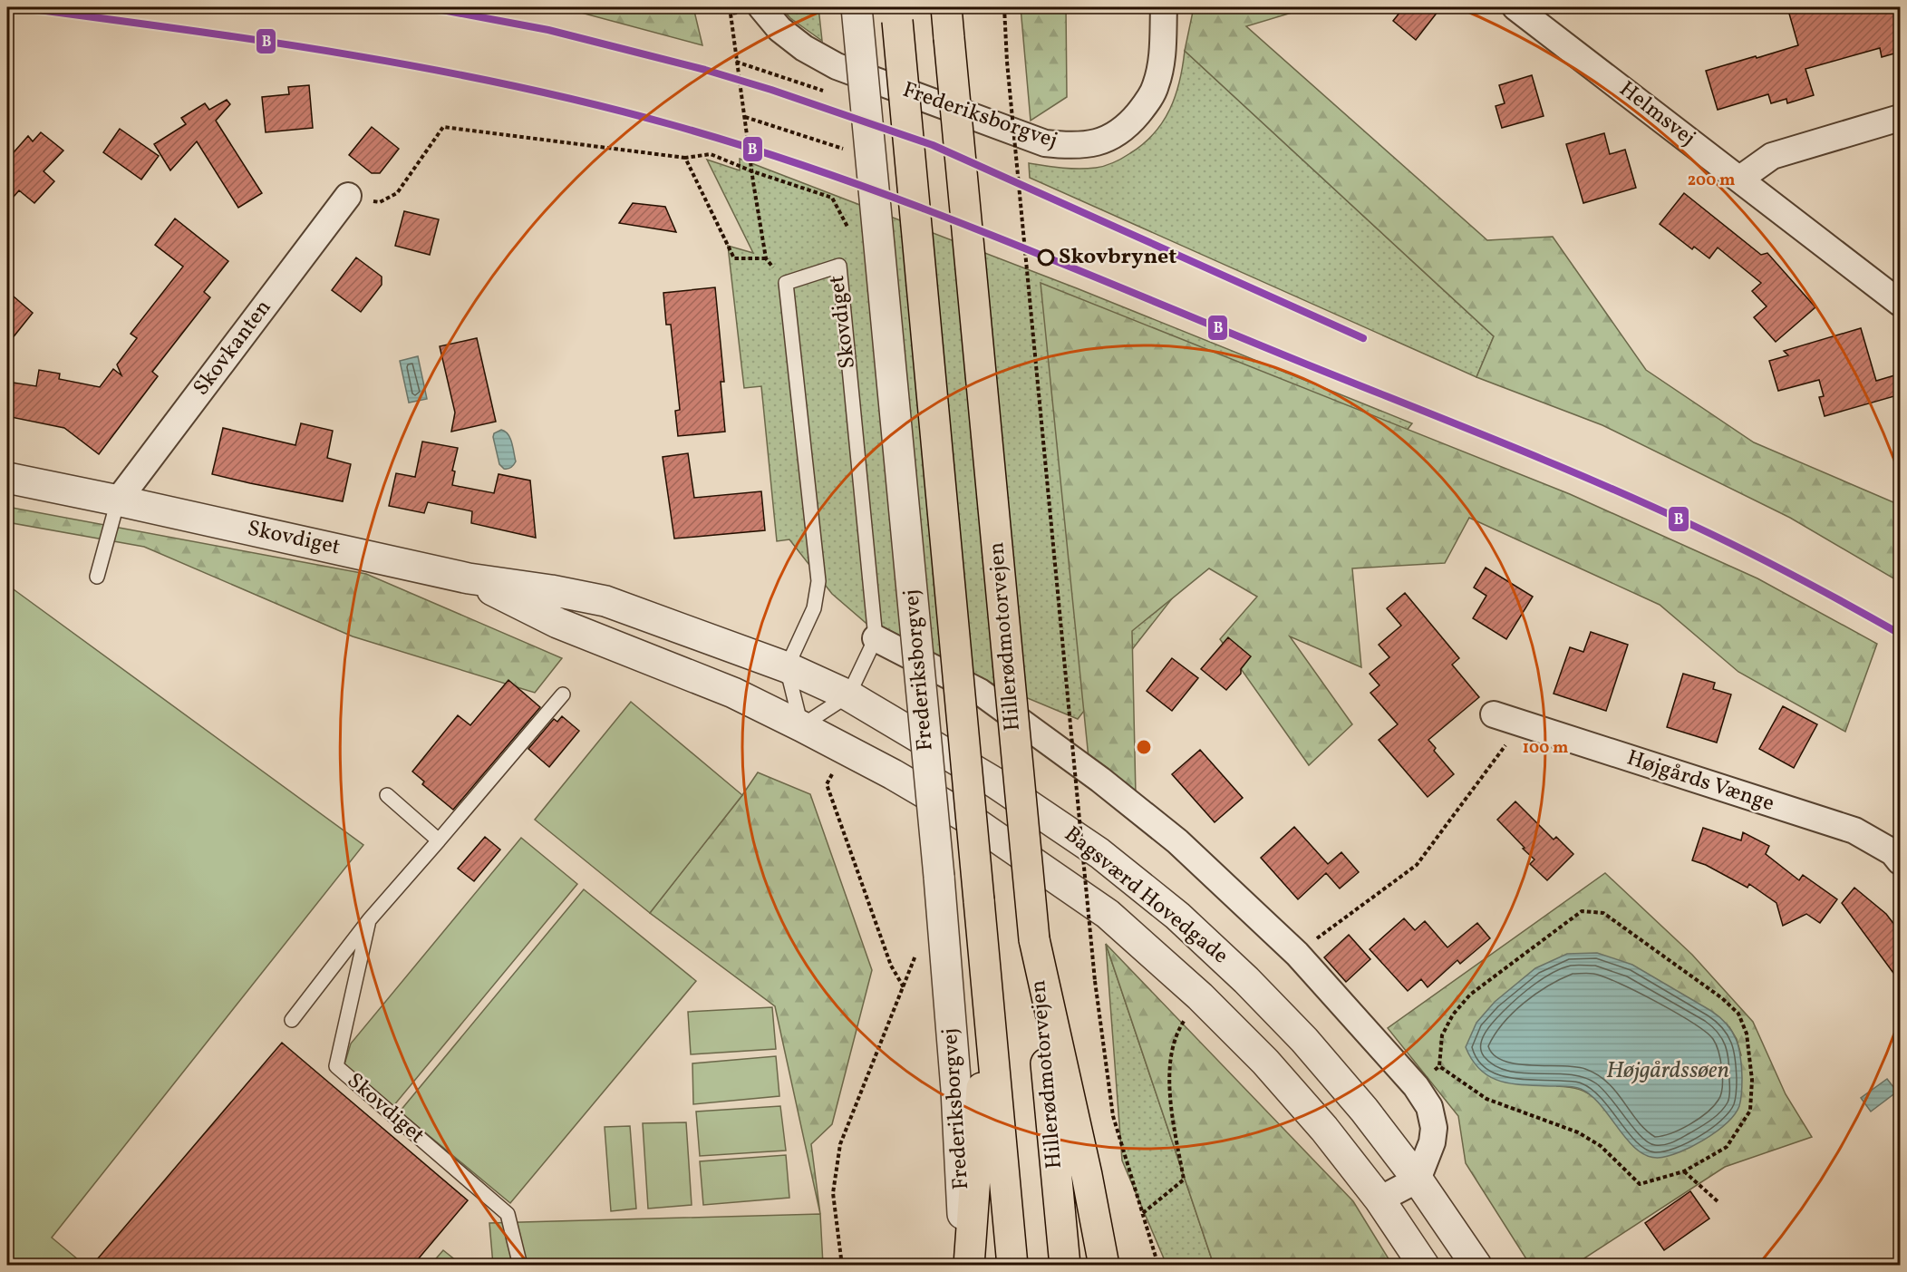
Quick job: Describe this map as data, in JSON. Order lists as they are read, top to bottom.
{
  "streets": {
    "highway": ["Hillerødmotorvejen"],
    "street": [
      "Helmsvej",
      "Frederiksborgvej",
      "Skovdiget",
      "Skovkanten",
      "Højgårds Vænge",
      "Bagsværd Hovedgade"
    ]
  },
  "crossings": [
    ["Skovdiget", "Skovkanten"],
    ["Skovdiget", "Bagsværd Hovedgade"]
  ],
  "water": ["Højgårdssøen"],
  "places": ["Skovbrynet"],
  "lines": ["transit line B"],
  "rings": ["200 m", "100 m"]
}
